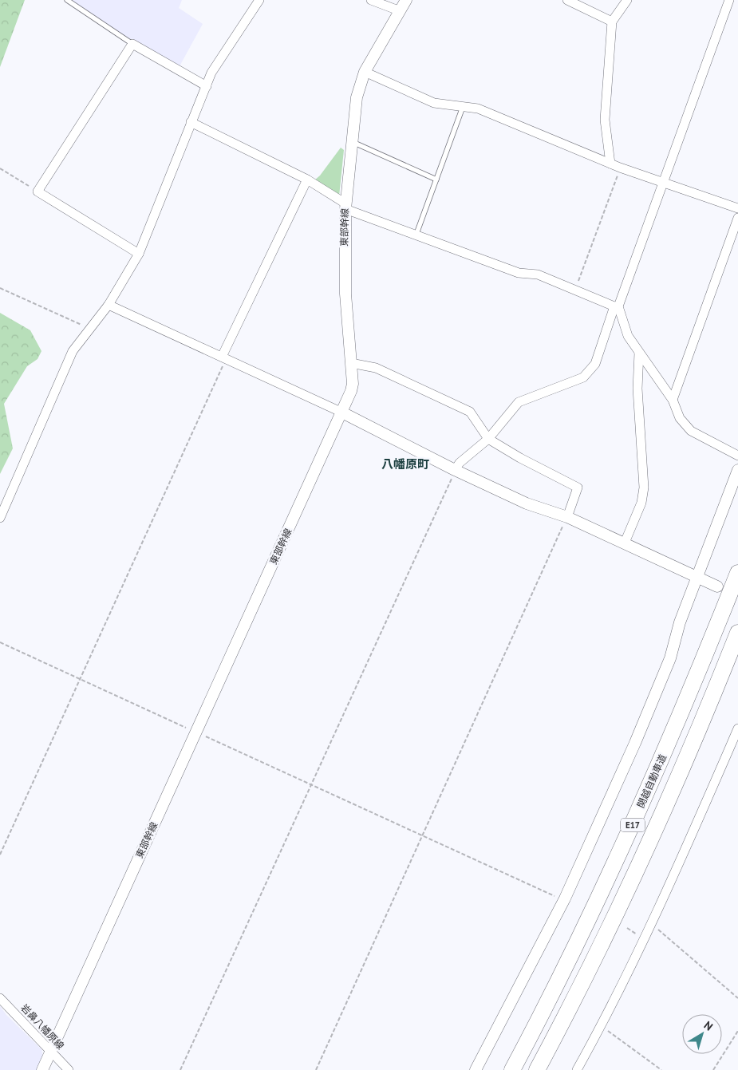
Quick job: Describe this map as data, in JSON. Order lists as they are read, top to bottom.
{
  "streets": {
    "highway": ["関越自動車道", "E17"],
    "street": ["東部幹線", "岩鼻八幡原線"]
  },
  "crossings": [
    ["東部幹線", "岩鼻八幡原線"]
  ],
  "districts": ["八幡原町"],
  "north": "top right"
}
